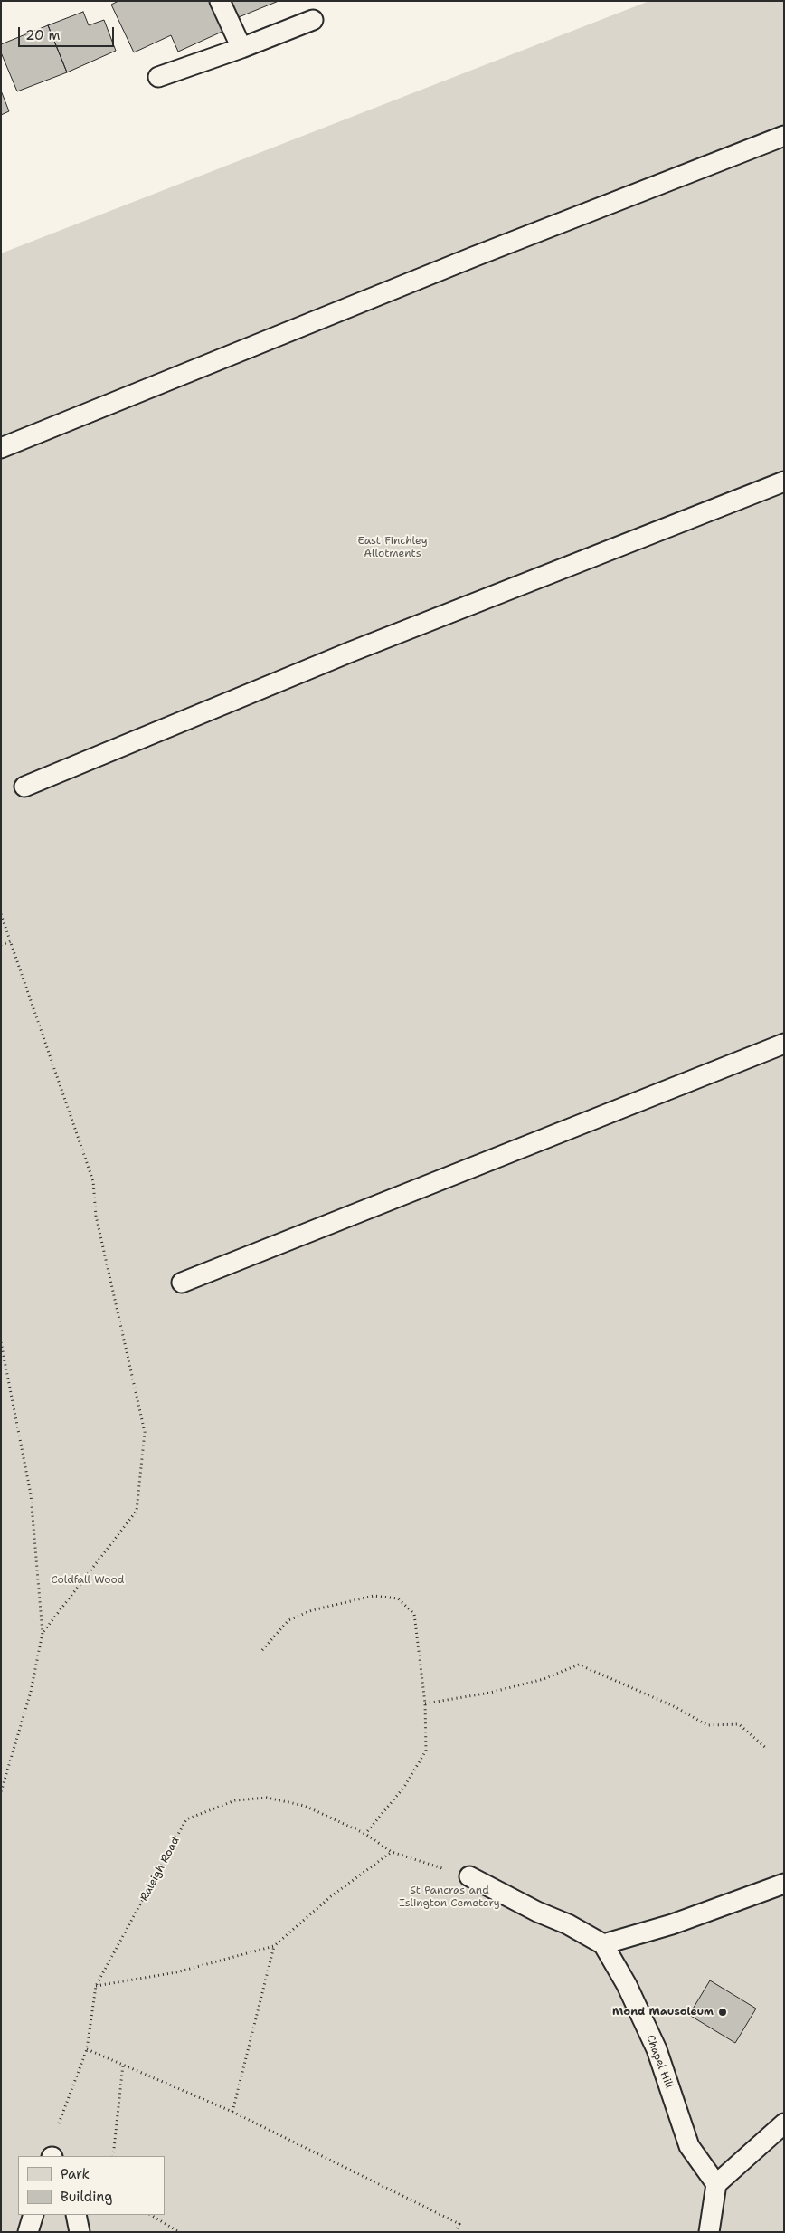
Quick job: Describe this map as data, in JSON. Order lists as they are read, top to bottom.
{
  "streets": {
    "lane": ["Chapel Hill"],
    "path": ["Raleigh Road"]
  },
  "parks": ["East Finchley Allotments", "Coldfall Wood", "St Pancras and Islington Cemetery"],
  "places": ["Mond Mausoleum"],
  "legend": ["Park", "Building"],
  "scale_bar": "20 m"
}
